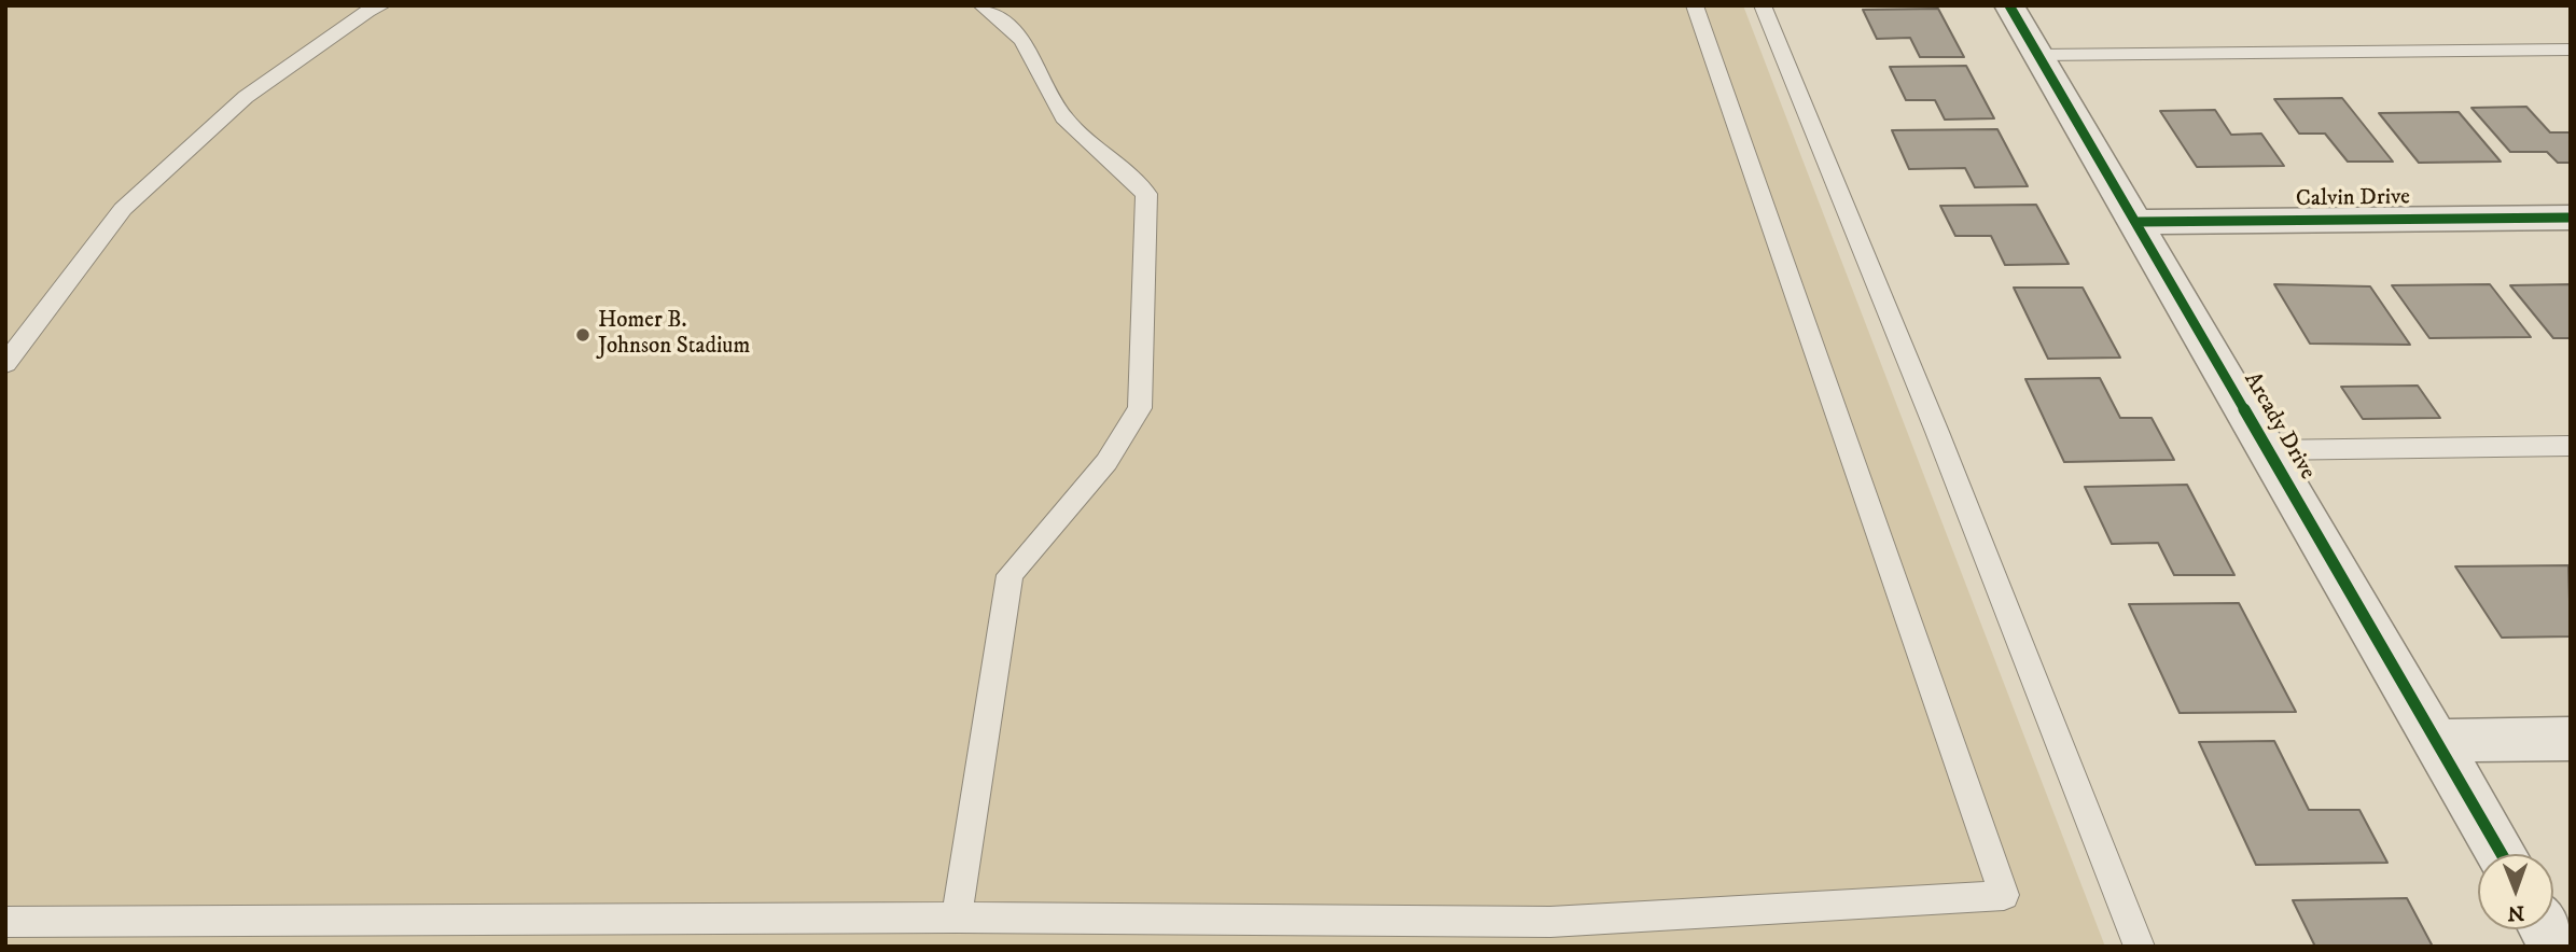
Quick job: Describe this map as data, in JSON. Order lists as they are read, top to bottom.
{
  "streets": {
    "street": ["Calvin Drive", "Arcady Drive"]
  },
  "crossings": [
    ["Calvin Drive", "Arcady Drive"]
  ],
  "places": ["Homer B. Johnson Stadium"],
  "north": "bottom"
}
